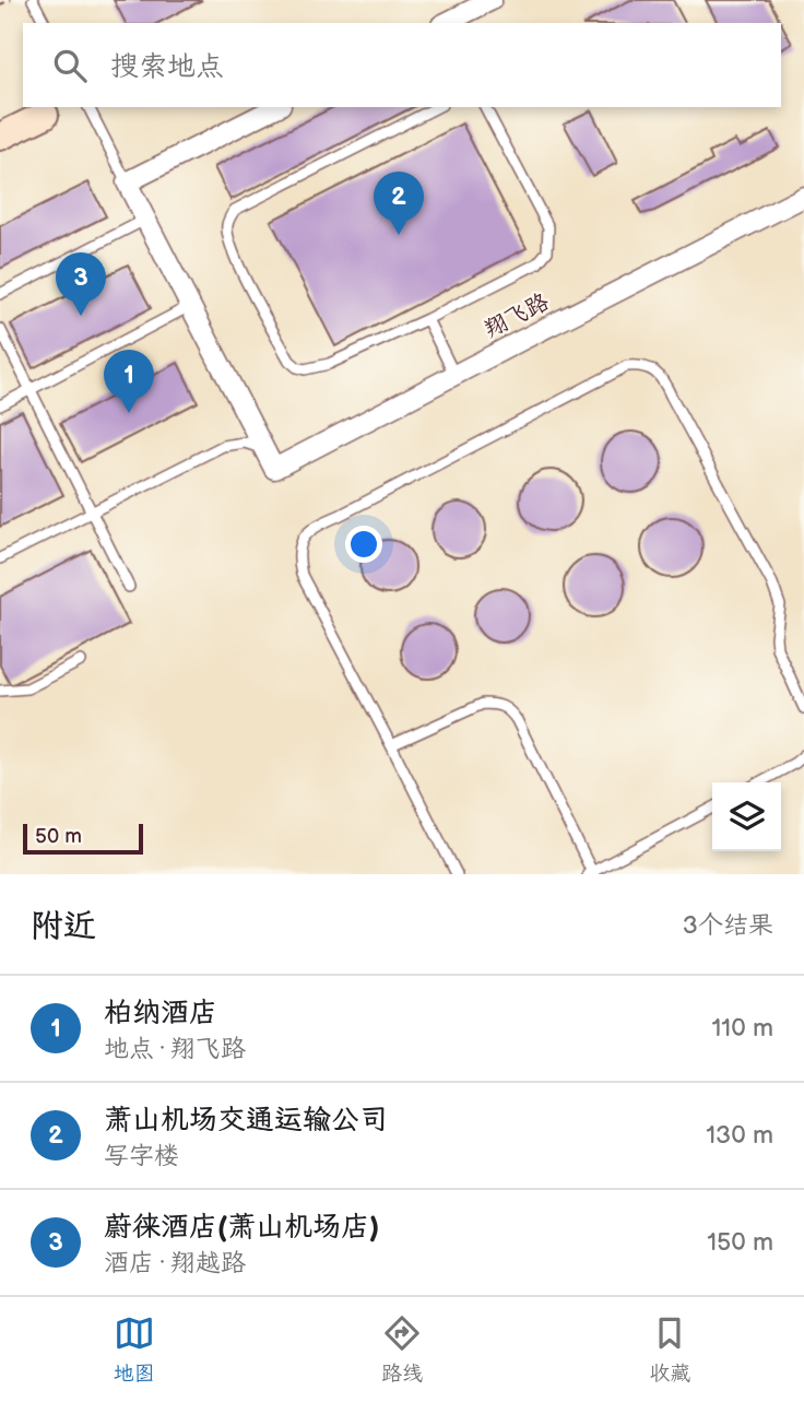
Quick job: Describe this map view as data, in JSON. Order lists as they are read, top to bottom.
{
  "streets": {
    "street": ["翔飞路"]
  },
  "scale_bar": "50 m",
  "page": {
    "search": "搜索地点",
    "pins": ["2", "3", "1"],
    "scale": "50 m",
    "heading": ["附近", "3个结果"],
    "list": [
      {
        "mark": "1",
        "name": "柏纳酒店",
        "note": "地点 · 翔飞路",
        "value": "110 m"
      },
      {
        "mark": "2",
        "name": "萧山机场交通运输公司",
        "note": "写字楼",
        "value": "130 m"
      },
      {
        "mark": "3",
        "name": "蔚徕酒店(萧山机场店)",
        "note": "酒店 · 翔越路",
        "value": "150 m"
      }
    ],
    "nav": ["地图", "路线", "收藏"]
  }
}
